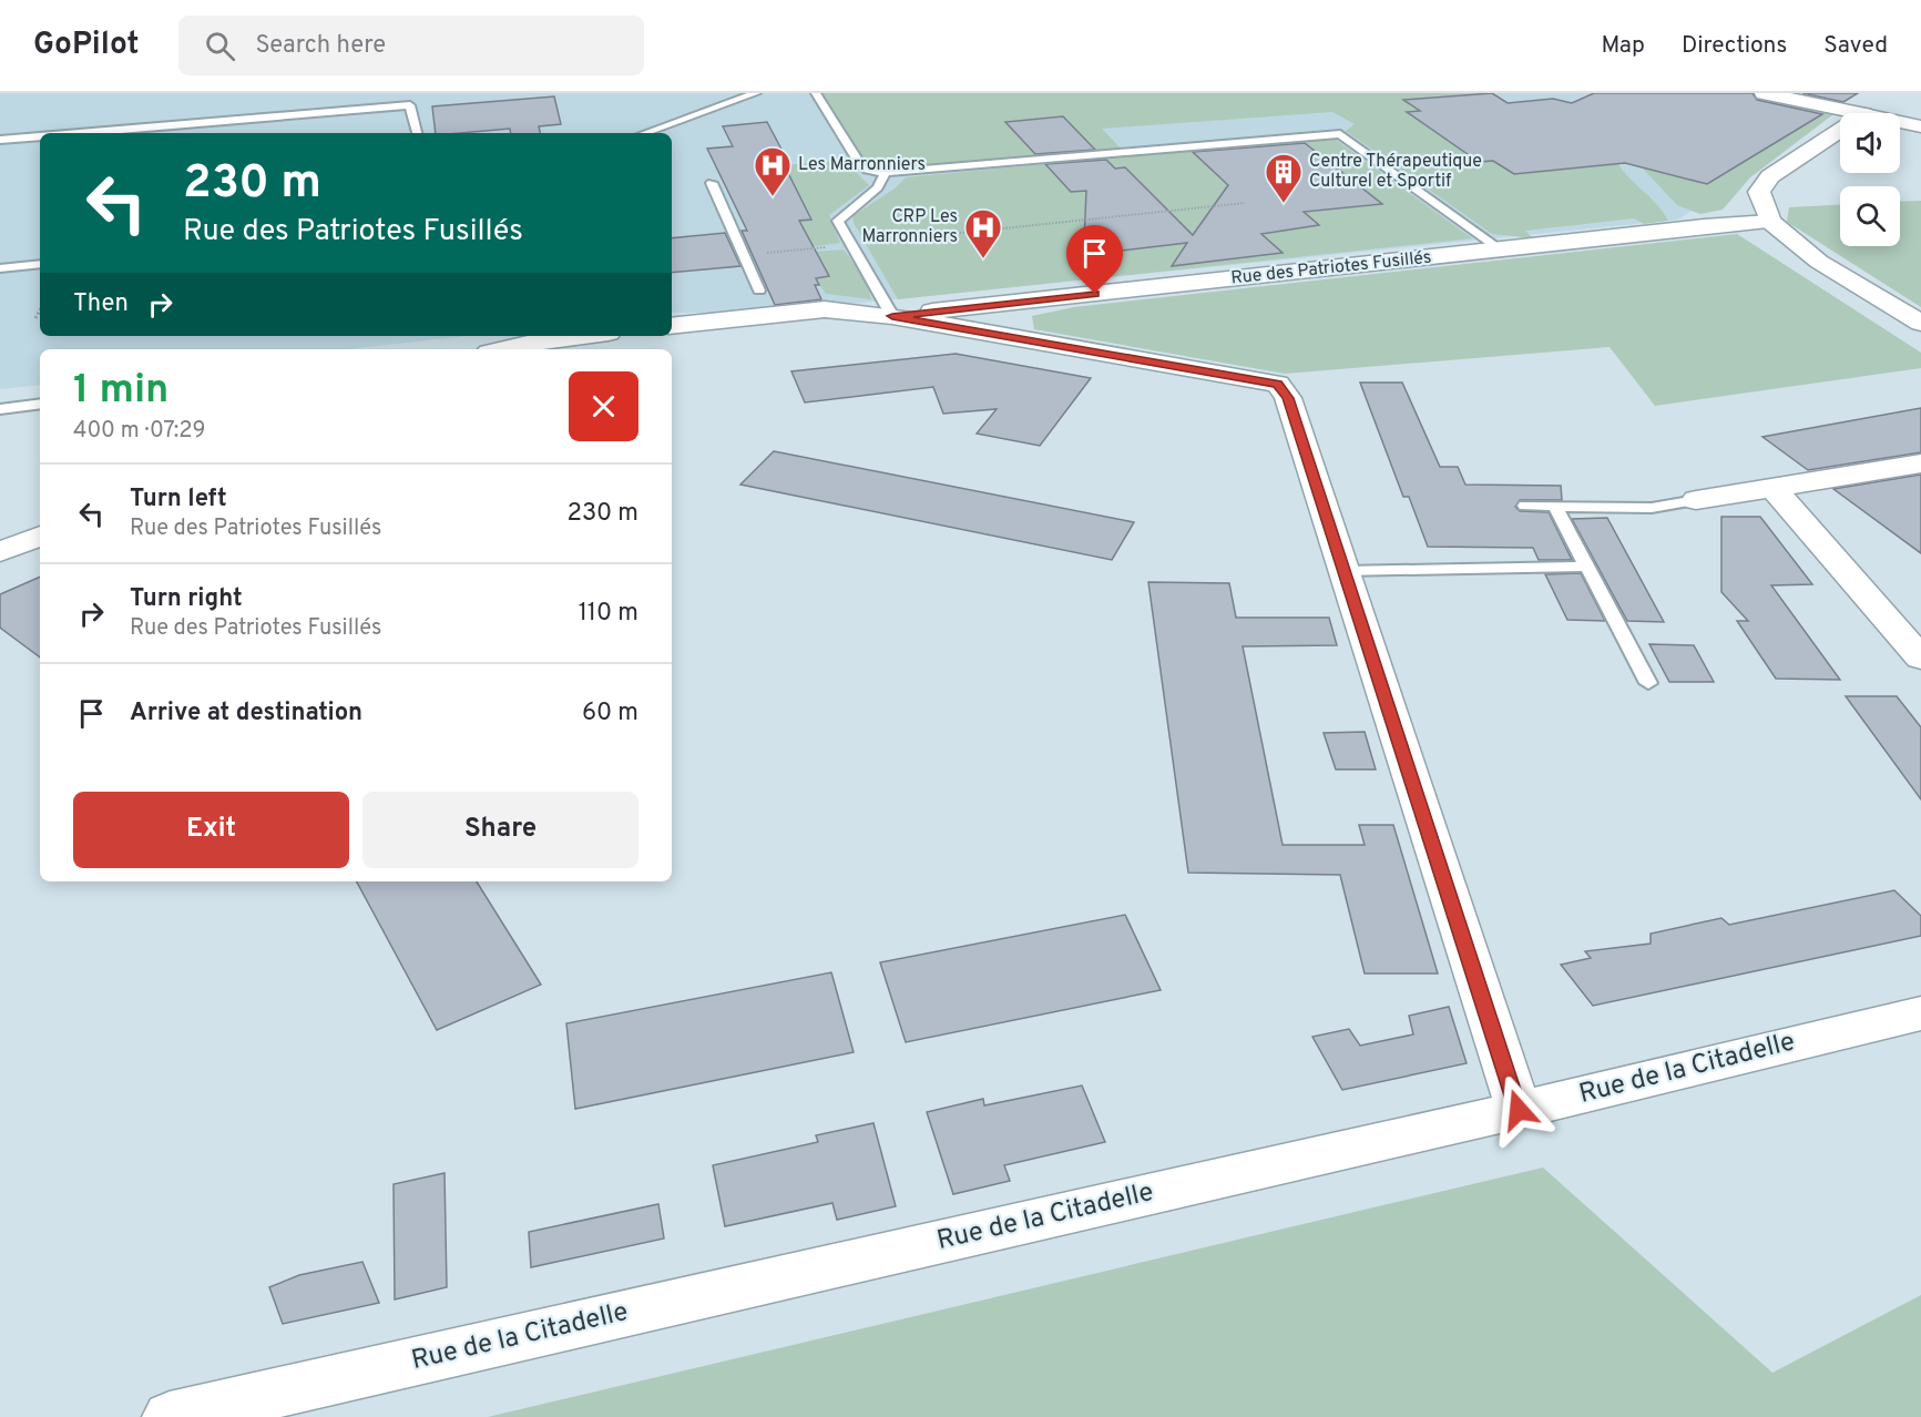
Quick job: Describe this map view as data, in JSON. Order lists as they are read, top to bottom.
{
  "streets": {
    "street": ["Rue des Patriotes Fusillés", "Rue de la Citadelle"]
  },
  "crossings": [
    ["Rue des Patriotes Fusillés", "Rue de la Citadelle"]
  ],
  "places": {
    "hospital": ["Les Marronniers", "CRP Les Marronniers"],
    "building": ["Centre Thérapeutique Culturel et Sportif"]
  },
  "page": {
    "header": "GoPilot",
    "search": "Search here",
    "nav": ["Map", "Directions", "Saved"],
    "turn": ["230 m", "Rue des Patriotes Fusillés"],
    "then": "Then",
    "heading": ["1 min", "400 m · 07:29"],
    "list": [
      {
        "name": "Turn left",
        "note": "Rue des Patriotes Fusillés",
        "value": "230 m"
      },
      {
        "name": "Turn right",
        "note": "Rue des Patriotes Fusillés",
        "value": "110 m"
      },
      {
        "name": "Arrive at destination",
        "value": "60 m"
      }
    ],
    "buttons": ["Exit", "Share"]
  }
}
